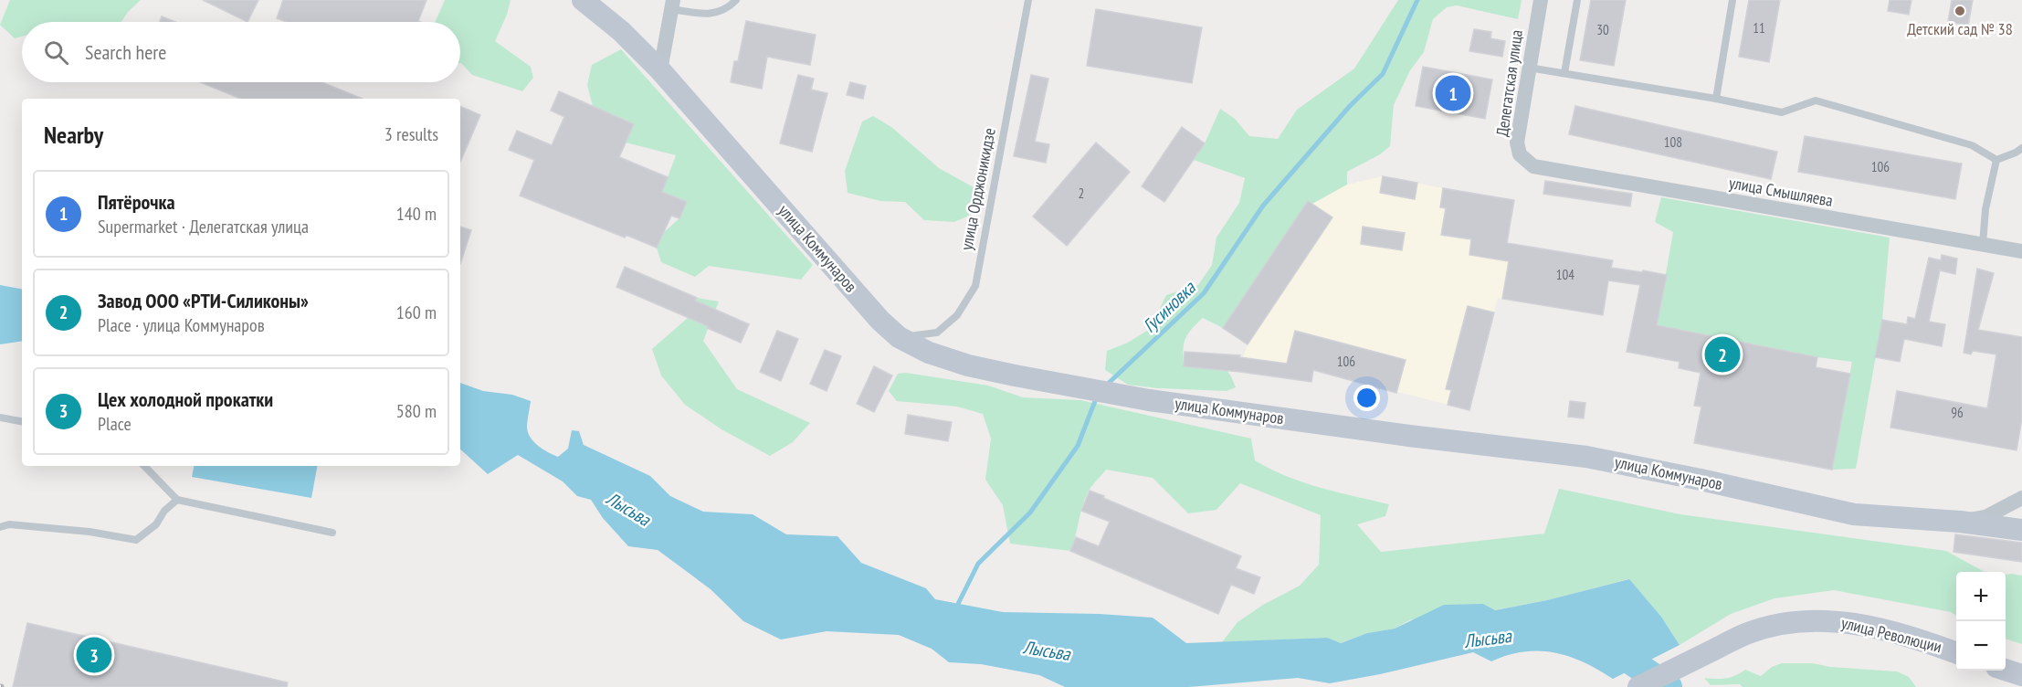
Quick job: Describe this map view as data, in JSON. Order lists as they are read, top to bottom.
{
  "streets": {
    "main road": ["улица Коммунаров", "улица Революции"],
    "street": ["Делегатская улица", "улица Смышляева"],
    "lane": ["улица Орджоникидзе"]
  },
  "crossings": [
    ["Делегатская улица", "улица Смышляева"],
    ["улица Орджоникидзе", "улица Коммунаров"]
  ],
  "water": ["Гусиновка", "Лысьва"],
  "places": ["Детский сад № 38"],
  "house_numbers": [
    "11",
    "30",
    "108",
    "106",
    "2",
    "104",
    "106",
    "96"
  ],
  "page": {
    "search": "Search here",
    "pins": ["1", "2", "3"],
    "heading": ["Nearby", "3 results"],
    "list": [
      {
        "mark": "1",
        "name": "Пятёрочка",
        "note": "Supermarket · Делегатская улица",
        "value": "140 m"
      },
      {
        "mark": "2",
        "name": "Завод ООО «РТИ-Силиконы»",
        "note": "Place · улица Коммунаров",
        "value": "160 m"
      },
      {
        "mark": "3",
        "name": "Цех холодной прокатки",
        "note": "Place",
        "value": "580 m"
      }
    ],
    "map_buttons": ["+", "−"]
  }
}
